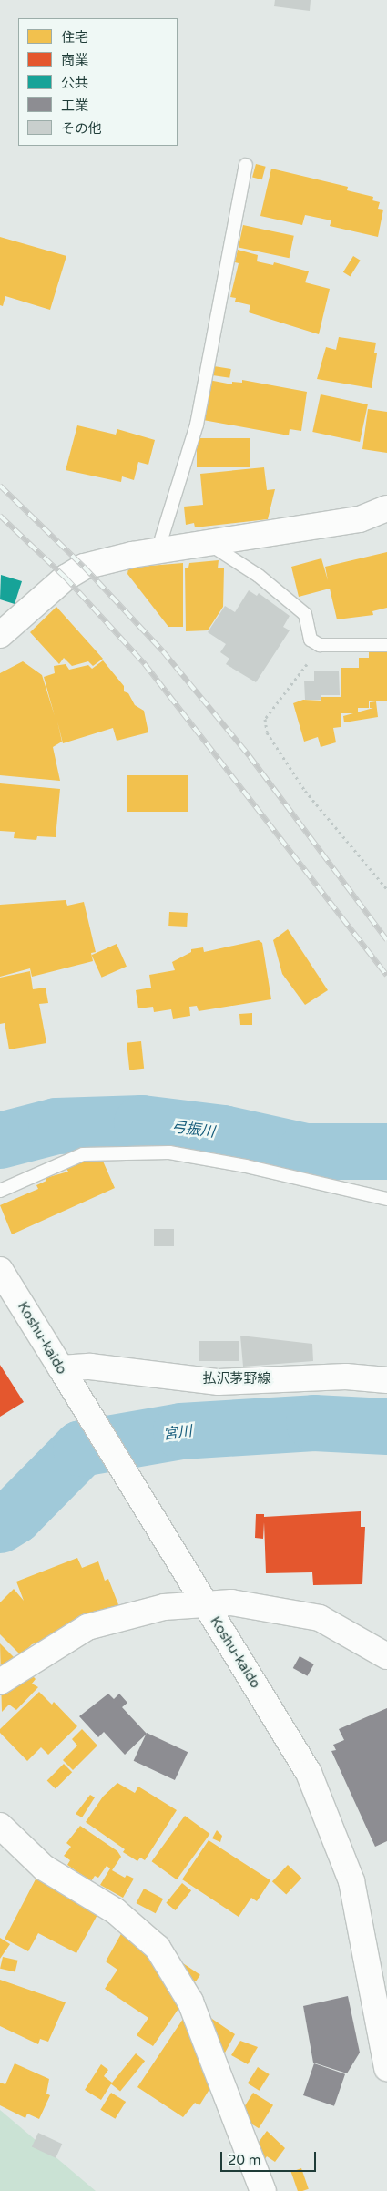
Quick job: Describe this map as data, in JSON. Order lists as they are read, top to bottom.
{
  "streets": {
    "street": ["Koshu-kaido", "払沢茅野線"]
  },
  "crossings": [
    ["Koshu-kaido", "払沢茅野線"]
  ],
  "water": ["弓振川", "宮川"],
  "legend": [
    "住宅",
    "商業",
    "公共",
    "工業",
    "その他"
  ],
  "scale_bar": "20 m"
}
